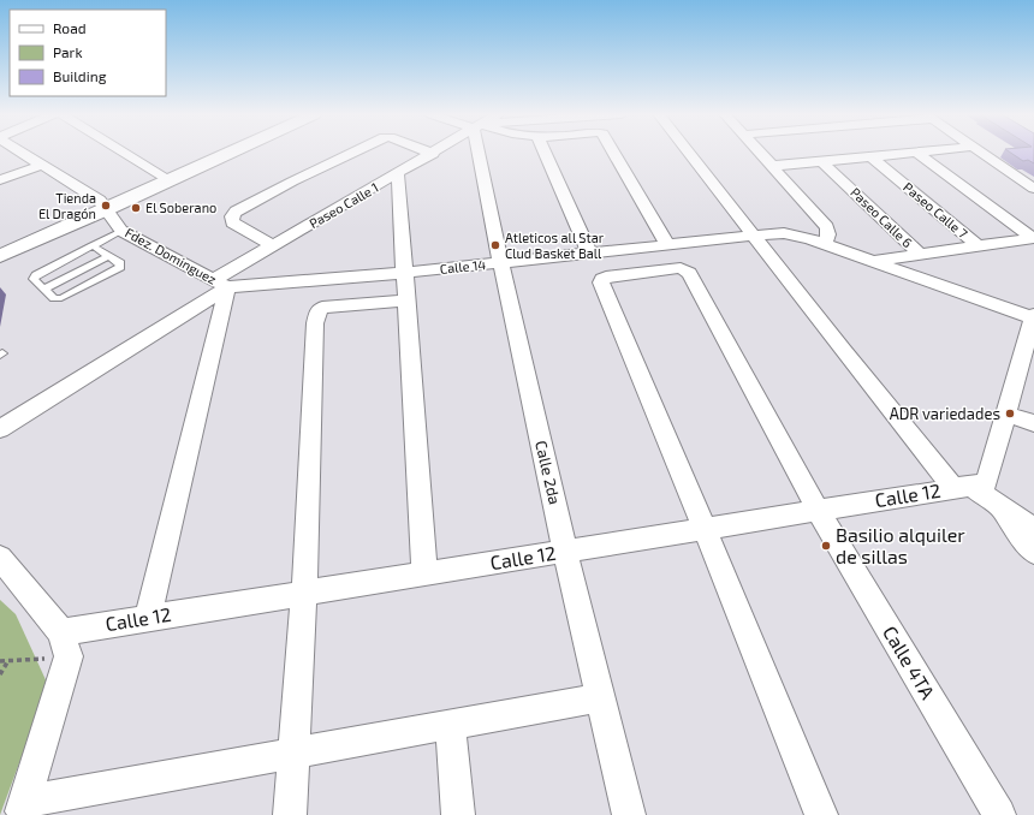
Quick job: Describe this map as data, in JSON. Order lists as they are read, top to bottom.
{
  "streets": {
    "street": [
      "Paseo Calle 1",
      "Paseo Calle 7",
      "Paseo Calle 6",
      "Fdez. Dominguez",
      "Calle 14",
      "Calle 2da",
      "Calle 12",
      "Calle 4TA"
    ]
  },
  "crossings": [
    ["Paseo Calle 1", "Fdez. Dominguez"],
    ["Paseo Calle 1", "Calle 14"],
    ["Fdez. Dominguez", "Calle 14"],
    ["Calle 14", "Calle 2da"],
    ["Calle 2da", "Calle 12"],
    ["Calle 12", "Calle 4TA"]
  ],
  "places": [
    "Tienda El Dragón",
    "El Soberano",
    "Atleticos all Star Clud Basket Ball",
    "ADR variedades",
    "Basilio alquiler de sillas"
  ],
  "legend": ["Road", "Park", "Building"]
}
